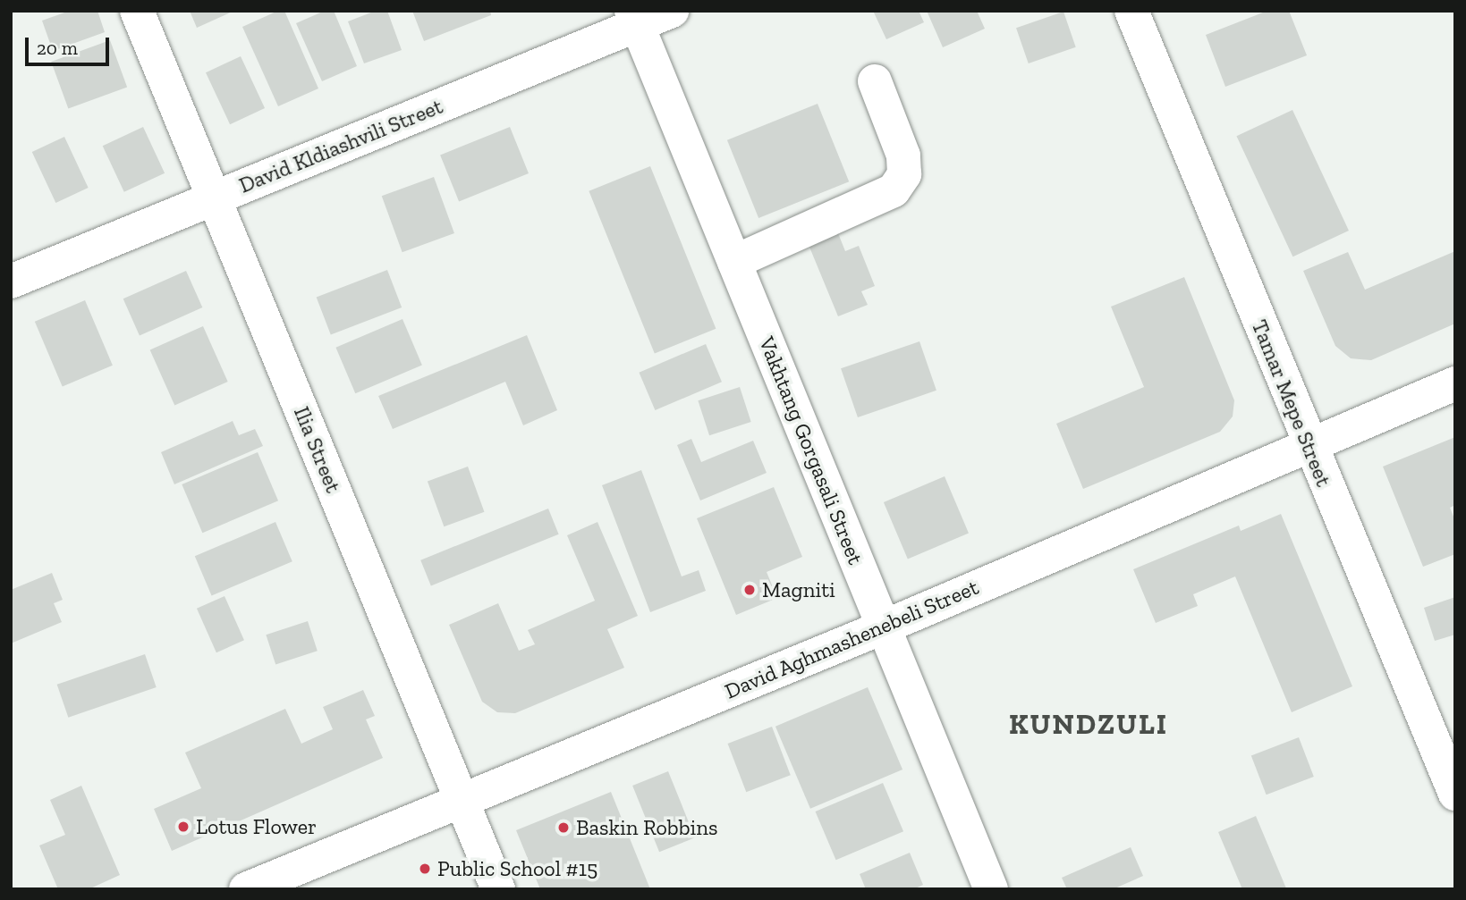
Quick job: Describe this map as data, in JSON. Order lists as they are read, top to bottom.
{
  "streets": {
    "street": [
      "David Kldiashvili Street",
      "Tamar Mepe Street",
      "Ilia Street",
      "Vakhtang Gorgasali Street",
      "David Aghmashenebeli Street"
    ]
  },
  "crossings": [
    ["David Kldiashvili Street", "Ilia Street"],
    ["David Kldiashvili Street", "Vakhtang Gorgasali Street"],
    ["Tamar Mepe Street", "David Aghmashenebeli Street"],
    ["Ilia Street", "David Aghmashenebeli Street"],
    ["Vakhtang Gorgasali Street", "David Aghmashenebeli Street"]
  ],
  "districts": ["KUNDZULI"],
  "places": [
    "Magniti",
    "Lotus Flower",
    "Baskin Robbins",
    "Public School #15"
  ],
  "scale_bar": "20 m"
}
